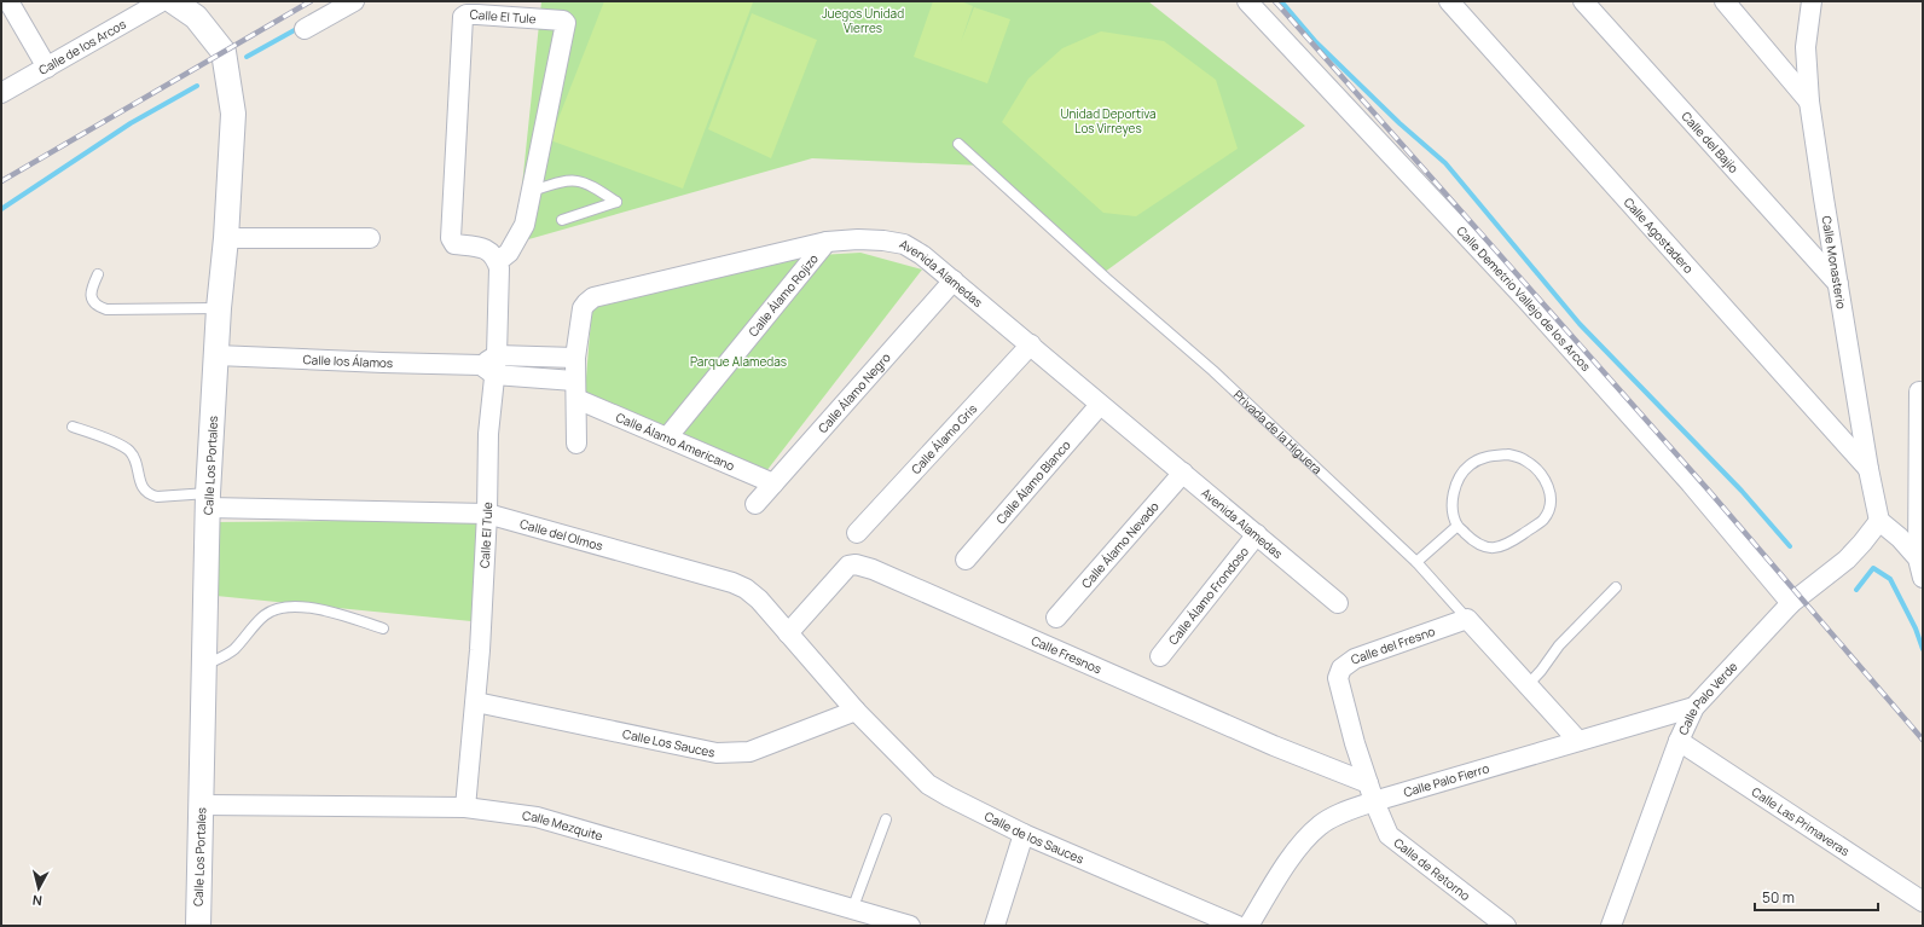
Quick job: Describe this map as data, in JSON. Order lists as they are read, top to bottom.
{
  "streets": {
    "street": [
      "Calle El Tule",
      "Calle de los Arcos",
      "Calle del Bajío",
      "Calle Agostadero",
      "Calle Monasterio",
      "Avenida Alamedas",
      "Calle Álamo Rojizo",
      "Calle Demetrio Vallejo de los Arcos",
      "Calle los Álamos",
      "Calle Álamo Negro",
      "Privada de la Higuera",
      "Calle Álamo Gris",
      "Calle Álamo Americano",
      "Calle Los Portales",
      "Calle Álamo Blanco",
      "Calle del Olmos",
      "Calle Álamo Nevado",
      "Calle Álamo Frondoso",
      "Calle del Fresno",
      "Calle Fresnos",
      "Calle Palo Verde",
      "Calle Los Sauces",
      "Calle Palo Fierro",
      "Calle Las Primaveras",
      "Calle Mezquite",
      "Calle de los Sauces",
      "Calle de Retorno"
    ]
  },
  "crossings": [
    ["Calle El Tule", "Calle los Álamos"],
    ["Calle El Tule", "Calle del Olmos"],
    ["Calle El Tule", "Calle Los Sauces"],
    ["Calle El Tule", "Calle Mezquite"],
    ["Calle del Bajío", "Calle Monasterio"],
    ["Calle Agostadero", "Calle Monasterio"],
    ["Calle Monasterio", "Calle Palo Verde"],
    ["Avenida Alamedas", "Calle Álamo Rojizo"],
    ["Avenida Alamedas", "Calle los Álamos"],
    ["Avenida Alamedas", "Calle Álamo Negro"],
    ["Avenida Alamedas", "Calle Álamo Gris"],
    ["Avenida Alamedas", "Calle Álamo Americano"],
    ["Avenida Alamedas", "Calle Álamo Blanco"],
    ["Avenida Alamedas", "Calle Álamo Nevado"],
    ["Avenida Alamedas", "Calle Álamo Frondoso"],
    ["Calle Álamo Rojizo", "Calle Álamo Americano"],
    ["Calle Demetrio Vallejo de los Arcos", "Calle Palo Verde"],
    ["Calle los Álamos", "Calle Álamo Americano"],
    ["Calle los Álamos", "Calle Los Portales"],
    ["Calle Álamo Negro", "Calle Álamo Americano"],
    ["Privada de la Higuera", "Calle del Fresno"],
    ["Privada de la Higuera", "Calle Palo Fierro"],
    ["Calle Los Portales", "Calle del Olmos"],
    ["Calle Los Portales", "Calle Mezquite"],
    ["Calle del Olmos", "Calle Fresnos"],
    ["Calle del Olmos", "Calle Los Sauces"],
    ["Calle del Olmos", "Calle de los Sauces"],
    ["Calle del Fresno", "Calle Fresnos"],
    ["Calle del Fresno", "Calle Palo Fierro"],
    ["Calle del Fresno", "Calle de Retorno"],
    ["Calle Fresnos", "Calle Palo Fierro"],
    ["Calle Fresnos", "Calle de Retorno"],
    ["Calle Palo Verde", "Calle Palo Fierro"],
    ["Calle Palo Verde", "Calle Las Primaveras"],
    ["Calle Los Sauces", "Calle de los Sauces"],
    ["Calle Palo Fierro", "Calle de Retorno"]
  ],
  "parks": ["Juegos Unidad Vierres", "Unidad Deportiva Los Virreyes", "Parque Alamedas"],
  "scale_bar": "50 m",
  "north": "bottom"
}
